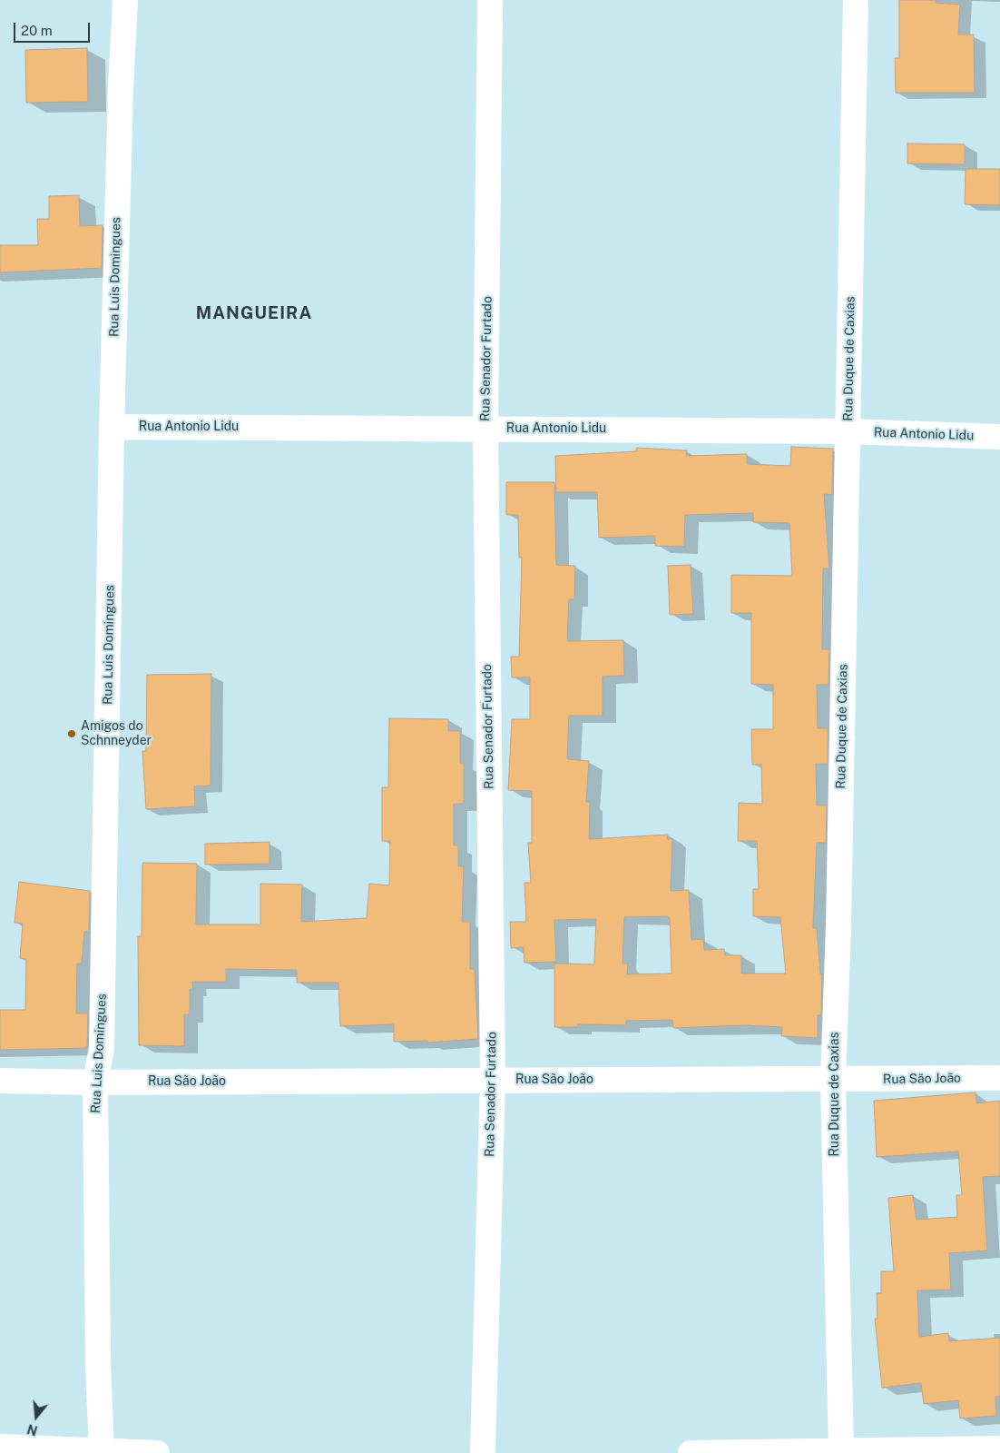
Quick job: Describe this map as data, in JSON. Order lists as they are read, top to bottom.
{
  "streets": {
    "street": [
      "Rua Luis Domingues",
      "Rua Senador Furtado",
      "Rua Duque de Caxias",
      "Rua Antonio Lidu",
      "Rua São João"
    ]
  },
  "crossings": [
    ["Rua Luis Domingues", "Rua Antonio Lidu"],
    ["Rua Luis Domingues", "Rua São João"],
    ["Rua Senador Furtado", "Rua Antonio Lidu"],
    ["Rua Senador Furtado", "Rua São João"],
    ["Rua Duque de Caxias", "Rua Antonio Lidu"],
    ["Rua Duque de Caxias", "Rua São João"]
  ],
  "districts": ["MANGUEIRA"],
  "places": ["Amigos do Schnneyder"],
  "scale_bar": "20 m",
  "north": "bottom"
}
